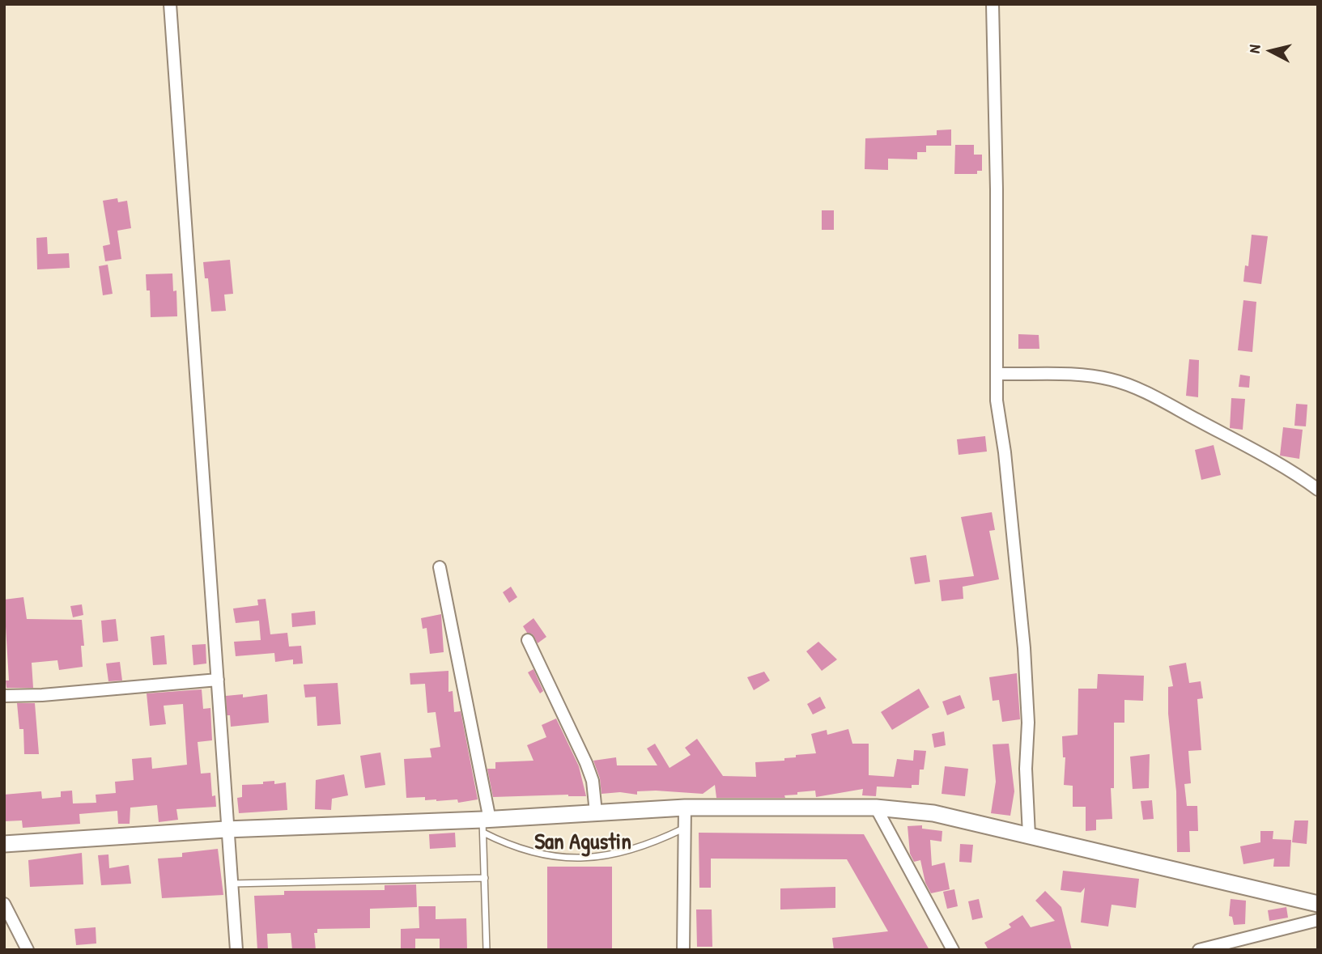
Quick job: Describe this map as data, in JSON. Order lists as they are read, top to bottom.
{
  "districts": ["San Agustin"],
  "north": "left"
}
